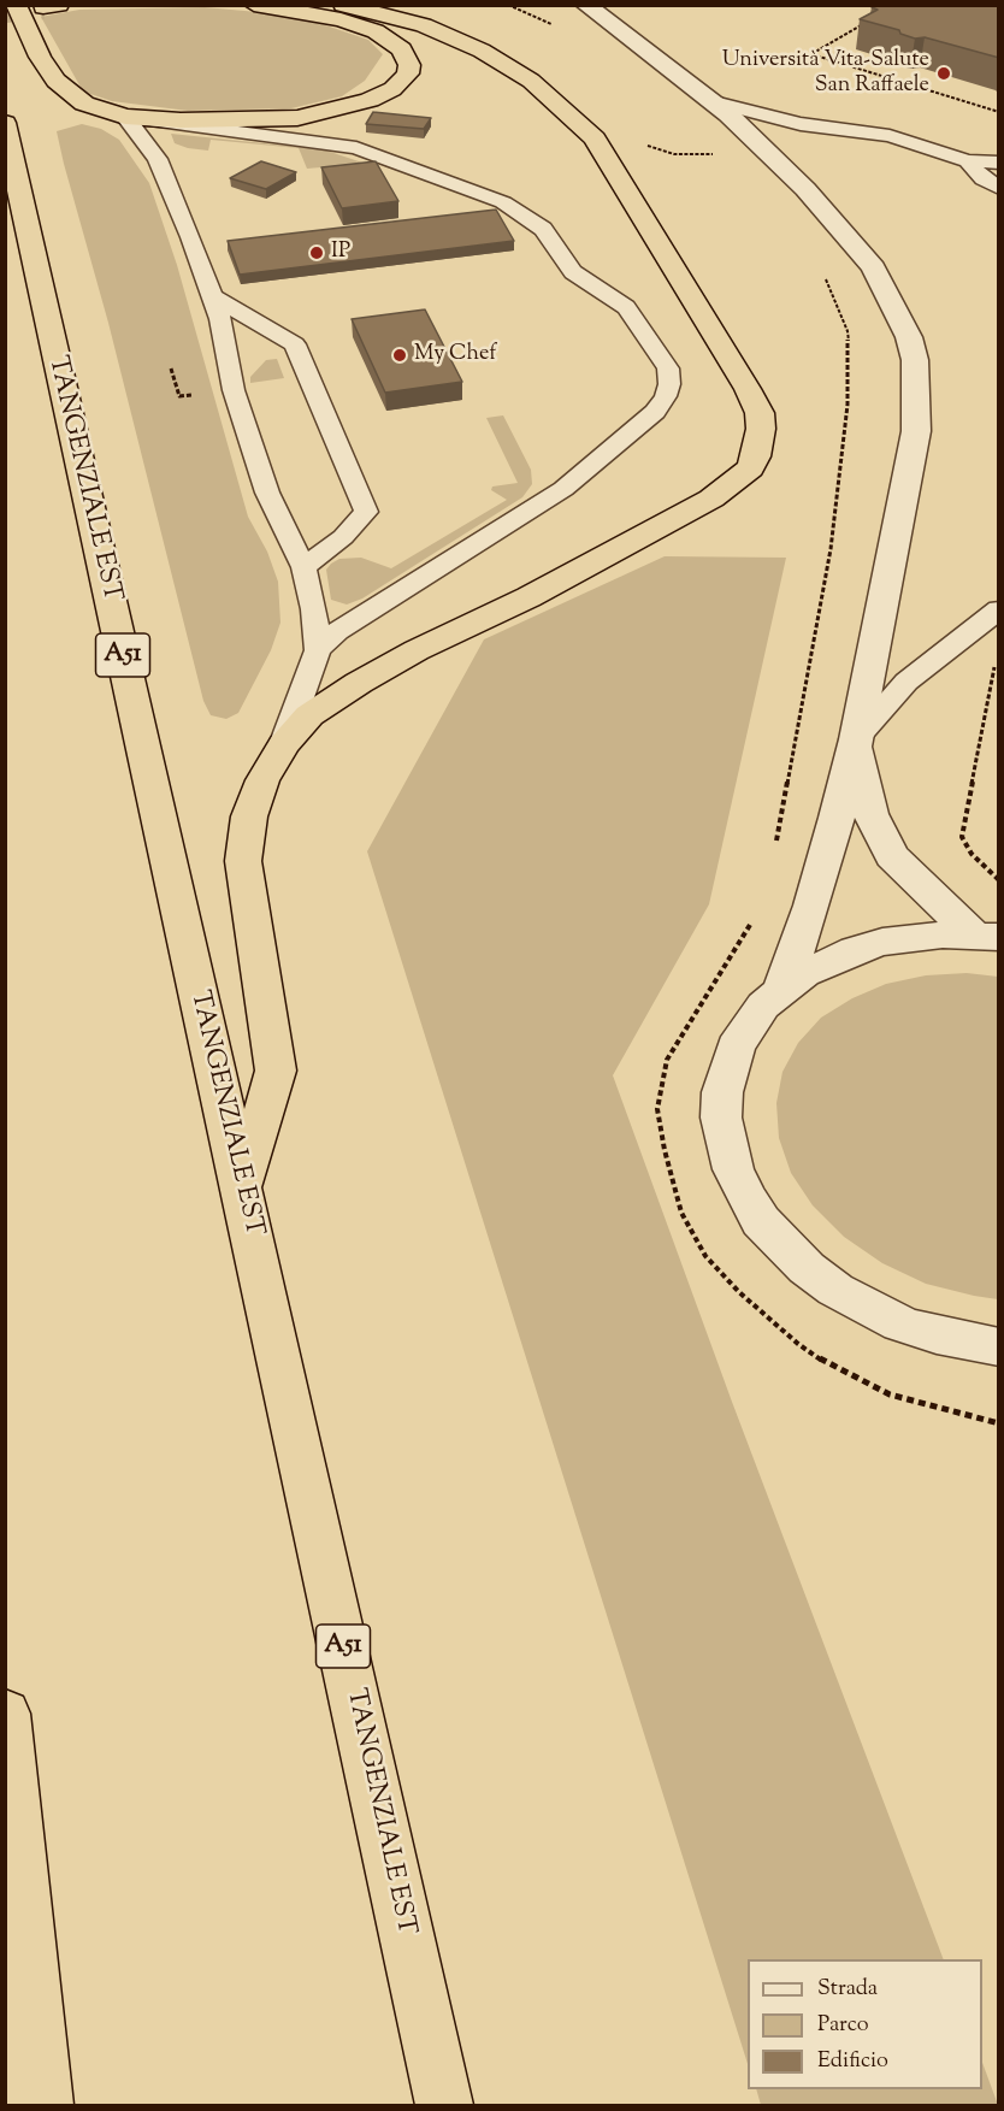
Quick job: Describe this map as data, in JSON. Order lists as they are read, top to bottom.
{
  "streets": {
    "highway": ["TANGENZIALE EST", "A51"]
  },
  "places": ["Università Vita-Salute San Raffaele", "IP", "My Chef"],
  "legend": ["Strada", "Parco", "Edificio"]
}
